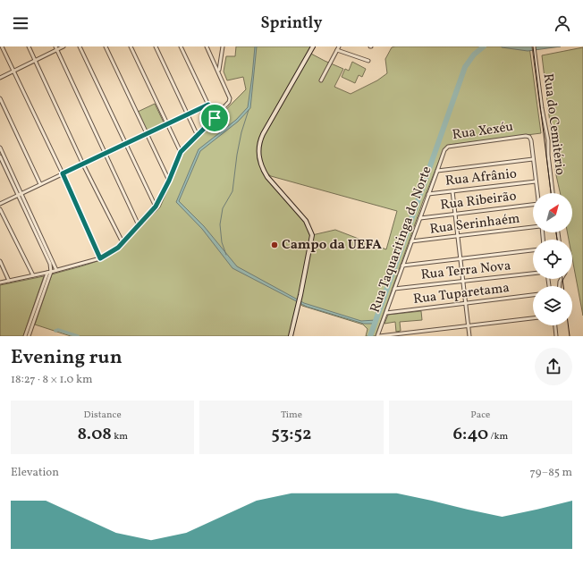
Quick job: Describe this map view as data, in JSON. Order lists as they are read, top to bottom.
{
  "streets": {
    "street": [
      "Rua do Cemitério",
      "Rua Xexéu",
      "Rua Afrânio",
      "Rua Ribeirão",
      "Rua Serinhaém",
      "Rua Taquaritinga do Norte",
      "Rua Terra Nova",
      "Rua Tuparetama"
    ]
  },
  "crossings": [
    ["Rua Xexéu", "Rua Taquaritinga do Norte"],
    ["Rua Afrânio", "Rua Taquaritinga do Norte"],
    ["Rua Ribeirão", "Rua Taquaritinga do Norte"],
    ["Rua Serinhaém", "Rua Taquaritinga do Norte"],
    ["Rua Taquaritinga do Norte", "Rua Terra Nova"],
    ["Rua Taquaritinga do Norte", "Rua Tuparetama"]
  ],
  "places": ["Campo da UEFA"],
  "north": "top right",
  "page": {
    "header": "Sprintly",
    "heading": ["Evening run", "18:27 · 8 × 1.0 km"],
    "stats": [
      ["Distance", "8.08 km"],
      ["Time", "53:52"],
      ["Pace", "6:40 /km"]
    ],
    "chart": ["Elevation", "79–85 m"]
  }
}
